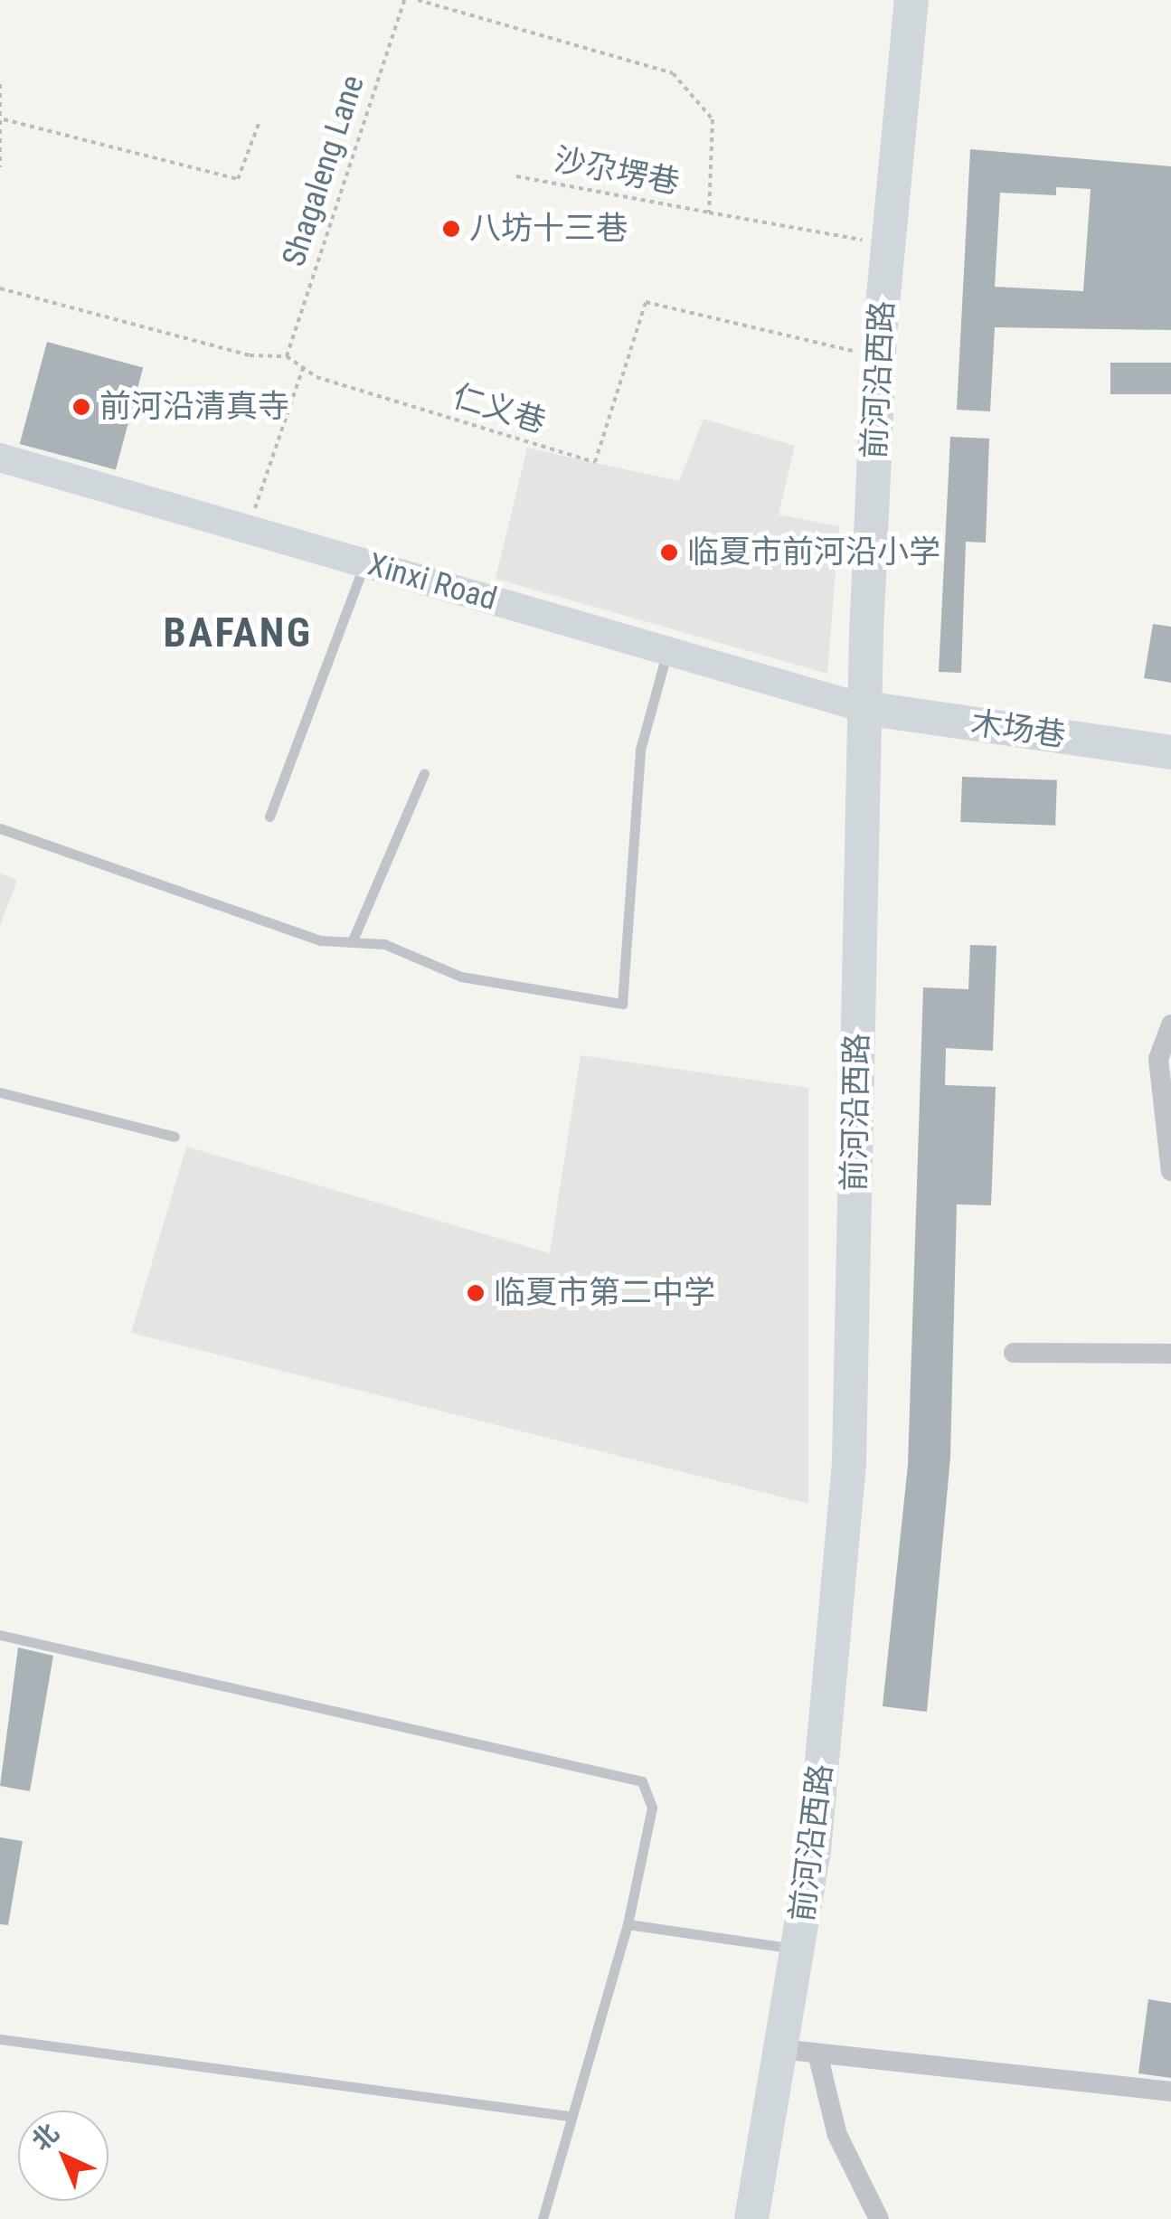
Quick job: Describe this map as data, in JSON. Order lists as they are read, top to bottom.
{
  "streets": {
    "main road": ["前河沿西路", "Xinxi Road", "木场巷"],
    "path": ["Shagaleng Lane", "沙尕塄巷", "仁义巷"]
  },
  "crossings": [
    ["Shagaleng Lane", "仁义巷"],
    ["前河沿西路", "仁义巷"],
    ["前河沿西路", "Xinxi Road"],
    ["前河沿西路", "木场巷"],
    ["Xinxi Road", "木场巷"]
  ],
  "districts": ["BAFANG"],
  "places": [
    "八坊十三巷",
    "前河沿清真寺",
    "临夏市前河沿小学",
    "临夏市第二中学"
  ],
  "north": "top left"
}
